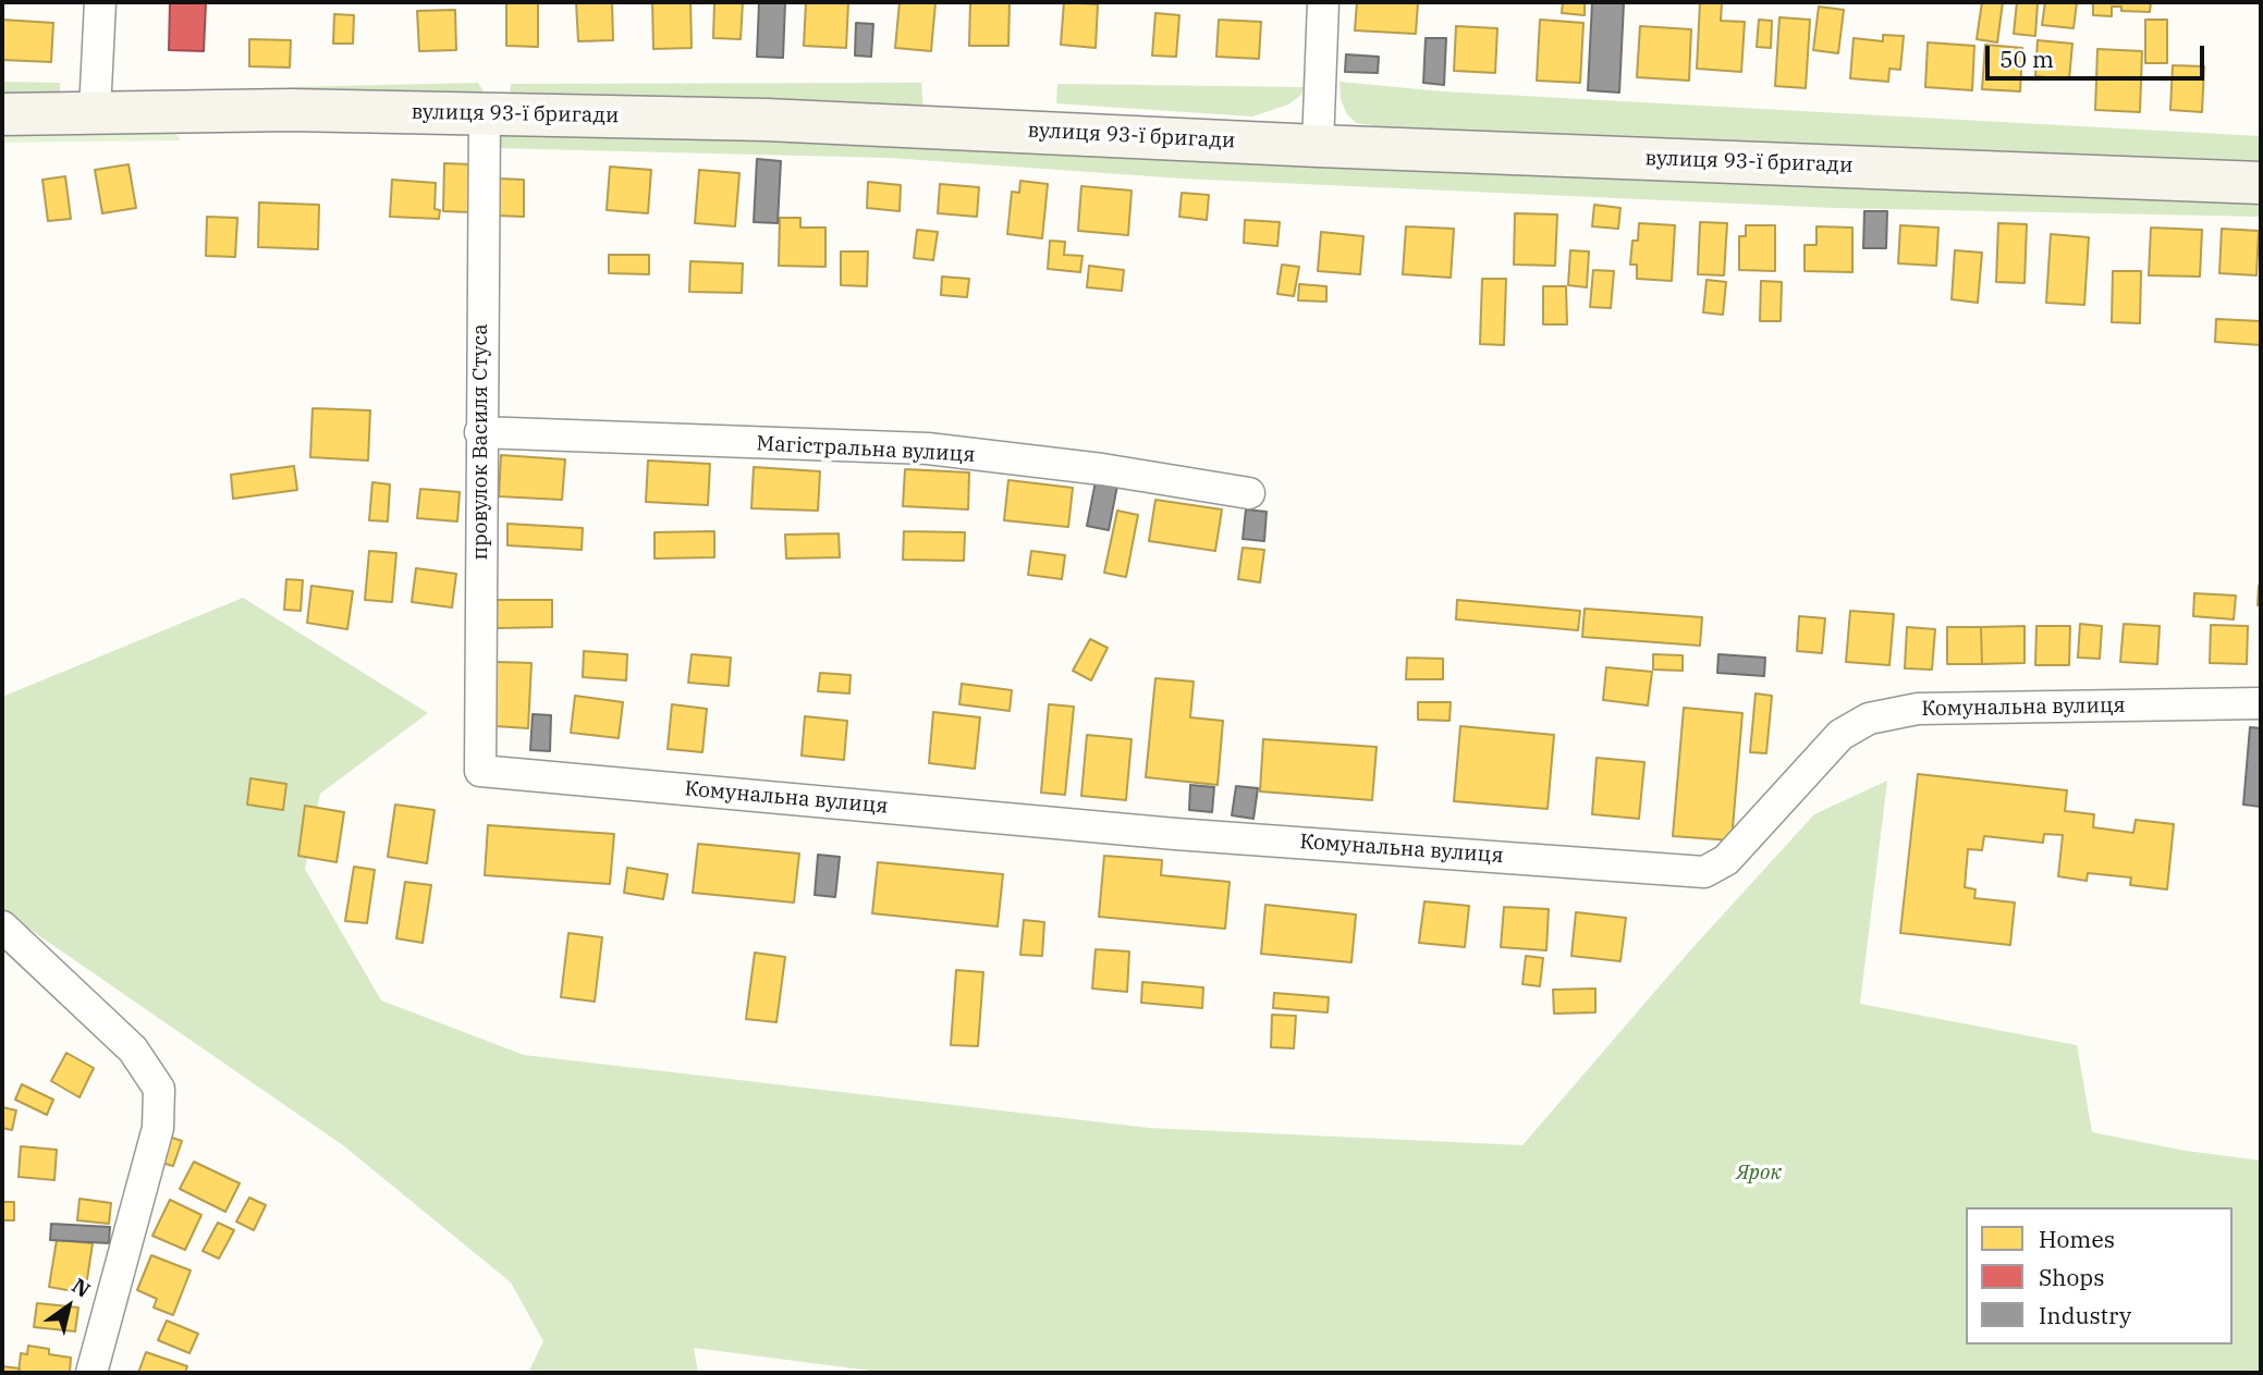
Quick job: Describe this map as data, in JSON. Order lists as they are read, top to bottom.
{
  "streets": {
    "main road": ["вулиця 93-ї бригади"],
    "street": ["провулок Василя Стуса", "Магістральна вулиця", "Комунальна вулиця"]
  },
  "crossings": [
    ["вулиця 93-ї бригади", "провулок Василя Стуса"],
    ["провулок Василя Стуса", "Магістральна вулиця"],
    ["провулок Василя Стуса", "Комунальна вулиця"]
  ],
  "parks": ["Ярок"],
  "legend": ["Homes", "Shops", "Industry"],
  "scale_bar": "50 m",
  "north": "top right"
}
